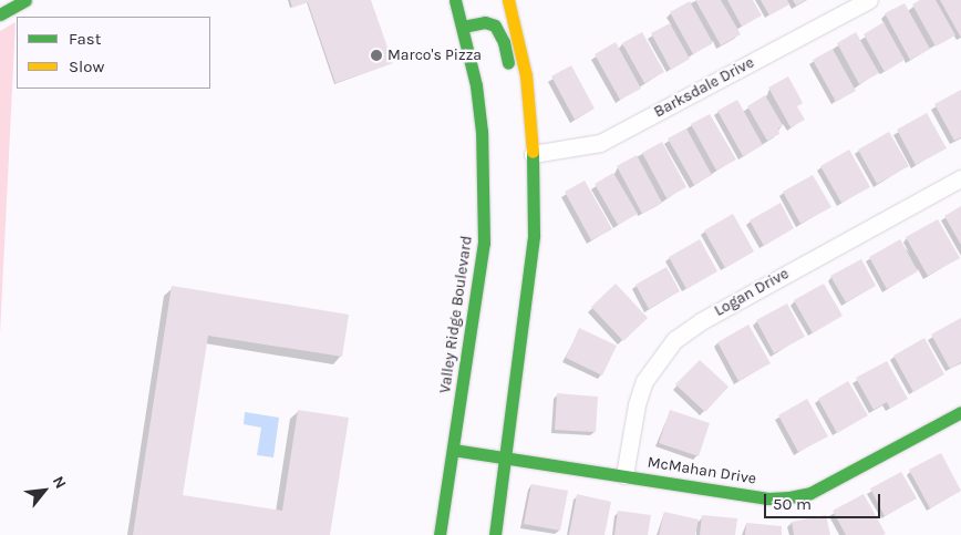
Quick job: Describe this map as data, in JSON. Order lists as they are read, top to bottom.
{
  "streets": {
    "main road": ["Valley Ridge Boulevard", "McMahan Drive"],
    "street": ["Barksdale Drive", "Logan Drive"]
  },
  "crossings": [
    ["Logan Drive", "McMahan Drive"],
    ["Valley Ridge Boulevard", "McMahan Drive"]
  ],
  "places": ["Marco's Pizza"],
  "legend": ["Fast", "Slow"],
  "scale_bar": "50 m",
  "north": "top right"
}
